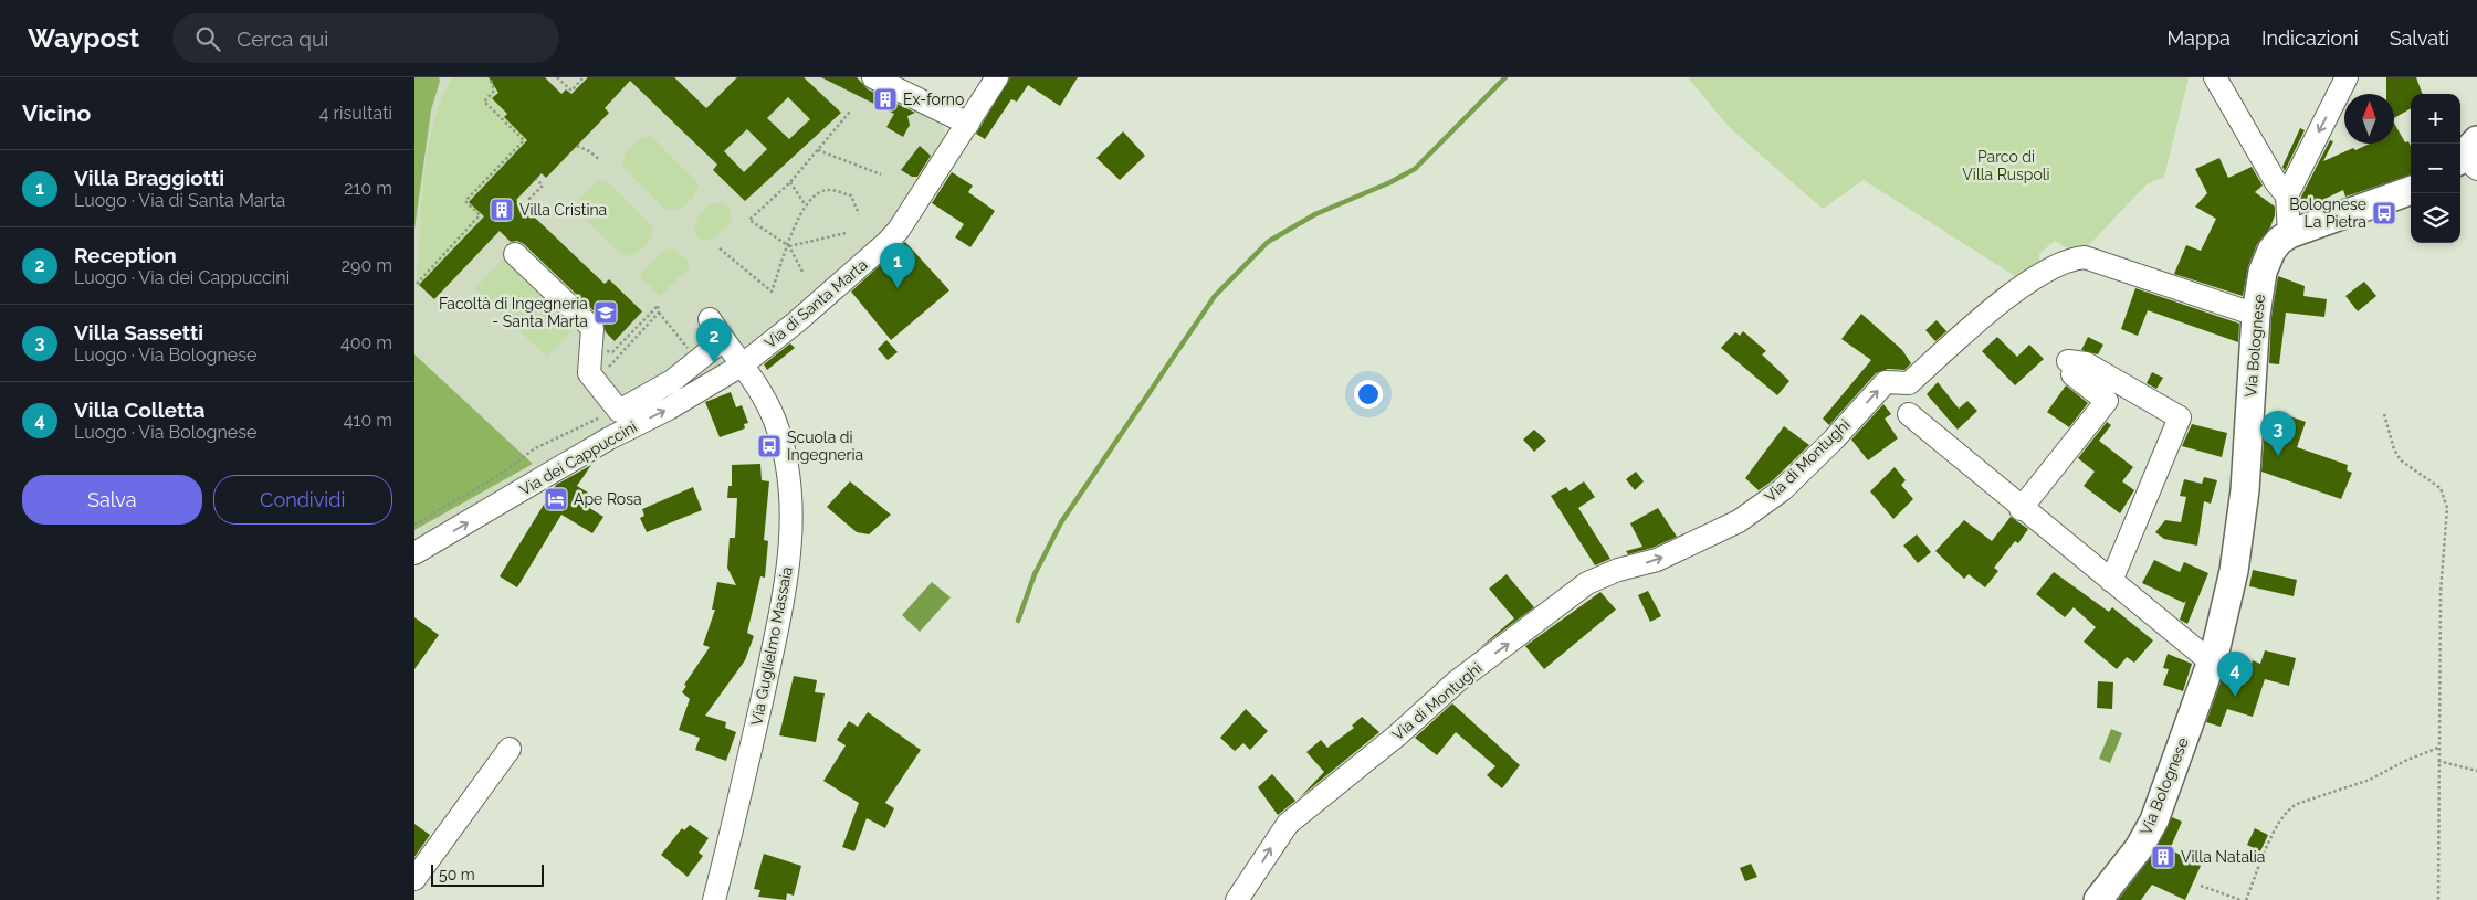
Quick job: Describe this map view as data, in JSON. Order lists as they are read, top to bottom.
{
  "streets": {
    "main road": ["Via Bolognese"],
    "street": [
      "Via di Santa Marta",
      "Via dei Cappuccini",
      "Via di Montughi",
      "Via Guglielmo Massaia"
    ]
  },
  "crossings": [
    ["Via di Santa Marta", "Via dei Cappuccini"],
    ["Via di Santa Marta", "Via Guglielmo Massaia"],
    ["Via Bolognese", "Via di Montughi"],
    ["Via dei Cappuccini", "Via Guglielmo Massaia"]
  ],
  "one_way": ["Via dei Cappuccini", "Via di Montughi"],
  "parks": ["Parco di Villa Ruspoli"],
  "places": {
    "building": ["Ex-forno", "Villa Cristina", "Villa Natalia"],
    "bus stop": ["Bolognese La Pietra", "Scuola di Ingegneria"],
    "school or university": ["Facoltà di Ingegneria - Santa Marta"],
    "hotel": ["Ape Rosa"]
  },
  "scale_bar": "50 m",
  "north": "top",
  "page": {
    "header": "Waypost",
    "search": "Cerca qui",
    "nav": ["Mappa", "Indicazioni", "Salvati"],
    "heading": ["Vicino", "4 risultati"],
    "map_buttons": ["+", "−"],
    "list": [
      {
        "mark": "1",
        "name": "Villa Braggiotti",
        "note": "Luogo · Via di Santa Marta",
        "value": "210 m"
      },
      {
        "mark": "2",
        "name": "Reception",
        "note": "Luogo · Via dei Cappuccini",
        "value": "290 m"
      },
      {
        "mark": "3",
        "name": "Villa Sassetti",
        "note": "Luogo · Via Bolognese",
        "value": "400 m"
      },
      {
        "mark": "4",
        "name": "Villa Colletta",
        "note": "Luogo · Via Bolognese",
        "value": "410 m"
      }
    ],
    "pins": [
      "1",
      "2",
      "3",
      "4"
    ],
    "buttons": ["Salva", "Condividi"],
    "scale": "50 m"
  }
}
